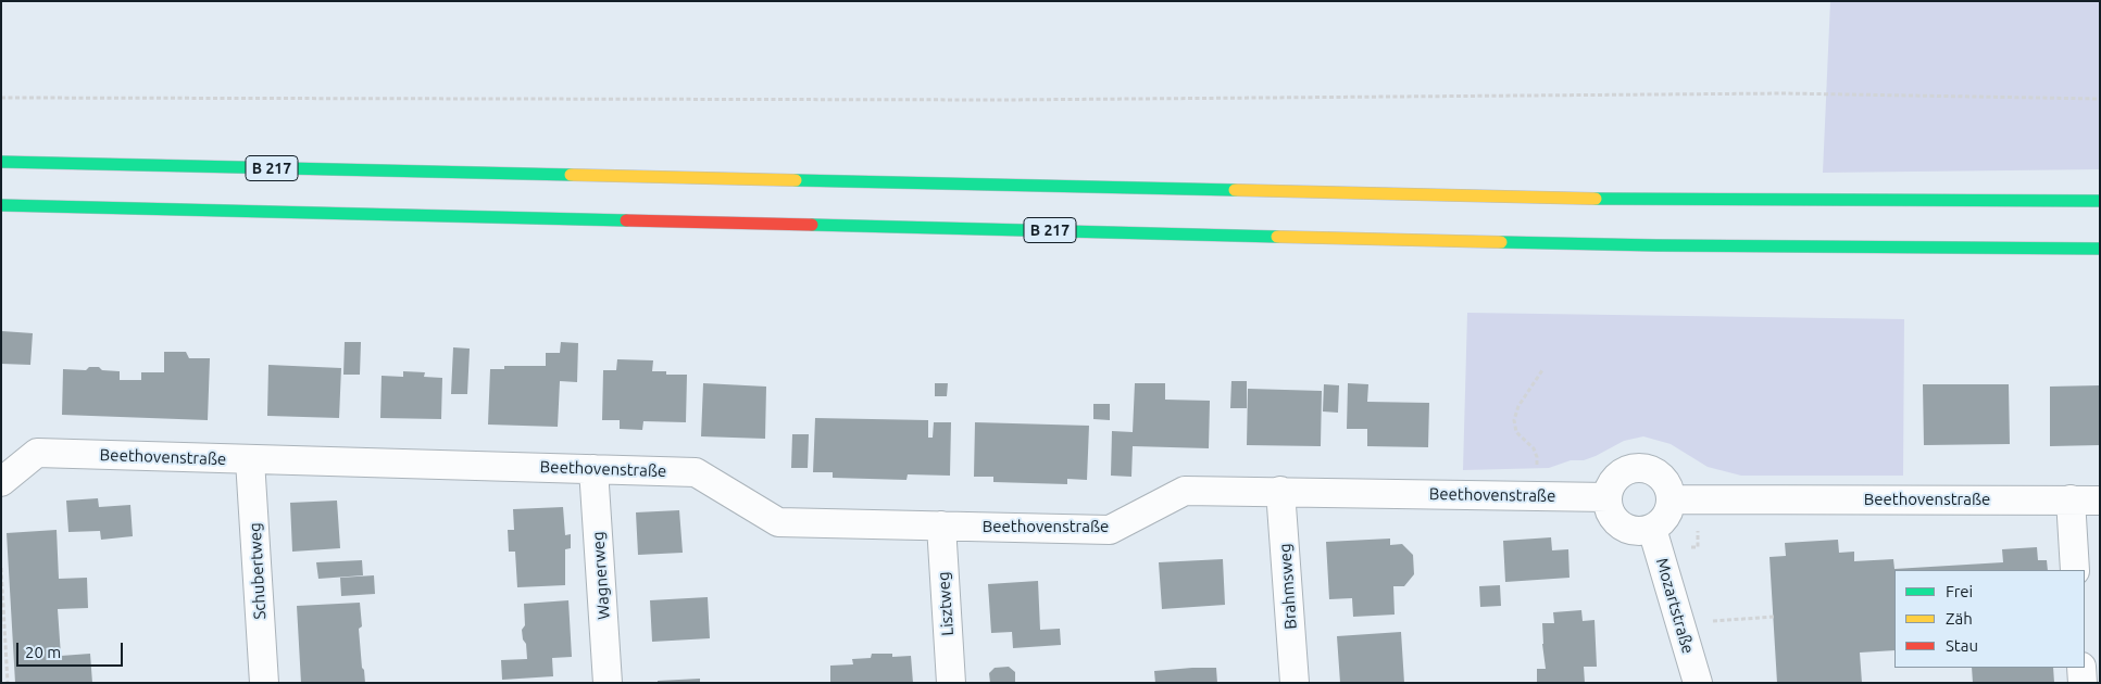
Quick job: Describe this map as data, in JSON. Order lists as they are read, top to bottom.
{
  "streets": {
    "highway": ["B 217"],
    "street": [
      "Beethovenstraße",
      "Schubertweg",
      "Wagnerweg",
      "Brahmsweg",
      "Lisztweg",
      "Mozartstraße"
    ]
  },
  "crossings": [
    ["Beethovenstraße", "Schubertweg"],
    ["Beethovenstraße", "Wagnerweg"],
    ["Beethovenstraße", "Brahmsweg"],
    ["Beethovenstraße", "Lisztweg"],
    ["Beethovenstraße", "Mozartstraße"]
  ],
  "legend": ["Frei", "Zäh", "Stau"],
  "scale_bar": "20 m"
}
